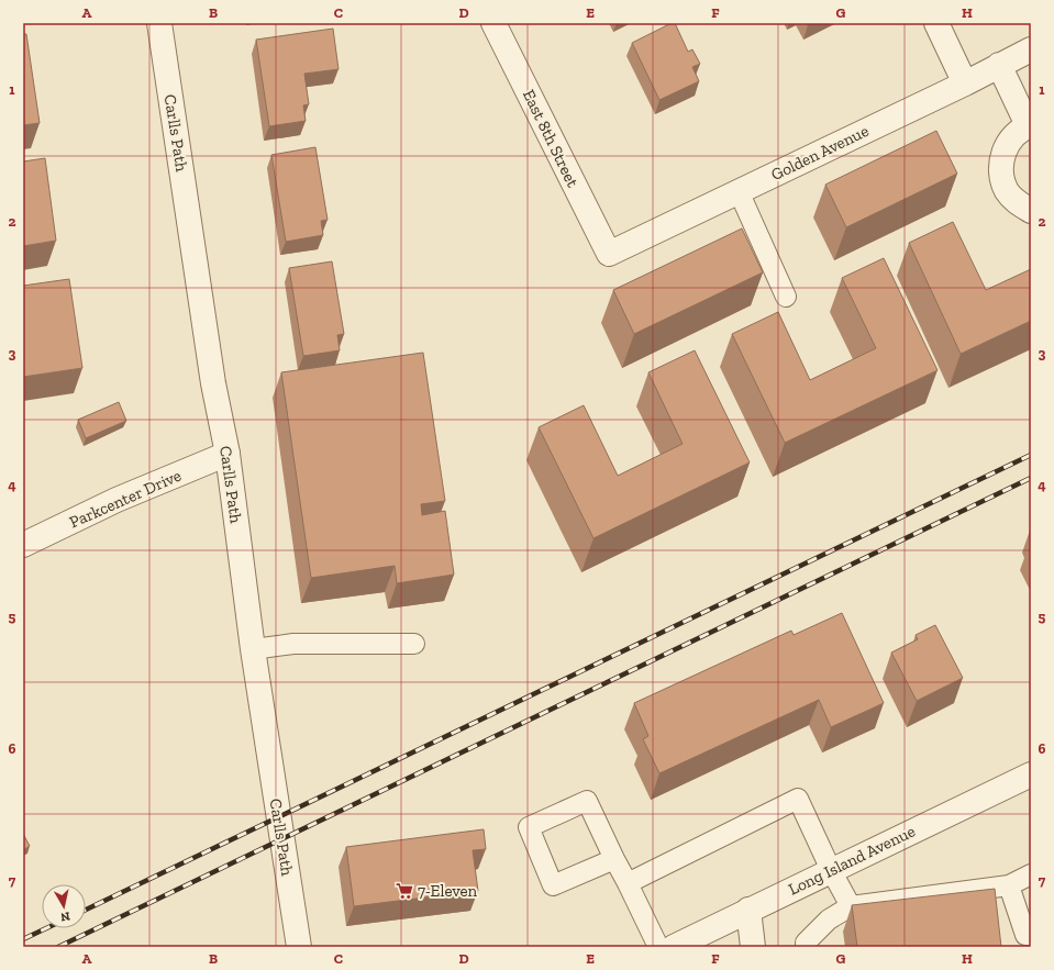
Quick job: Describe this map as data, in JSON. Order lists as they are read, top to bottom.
{
  "streets": {
    "street": [
      "Carlls Path",
      "East 8th Street",
      "Golden Avenue",
      "Parkcenter Drive",
      "Long Island Avenue"
    ]
  },
  "crossings": [
    ["Carlls Path", "Parkcenter Drive"],
    ["East 8th Street", "Golden Avenue"]
  ],
  "places": {
    "supermarket": ["7-Eleven"]
  },
  "north": "bottom",
  "grid": {
    "columns": [
      "A",
      "B",
      "C",
      "D",
      "E",
      "F",
      "G",
      "H"
    ],
    "rows": [
      "1",
      "2",
      "3",
      "4",
      "5",
      "6",
      "7"
    ]
  }
}
